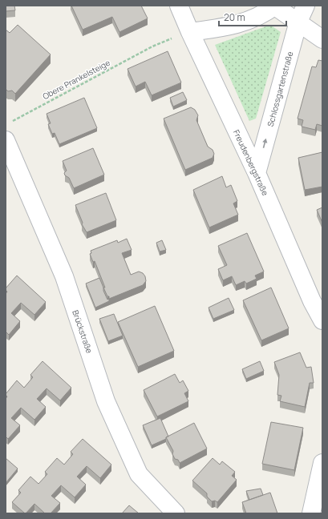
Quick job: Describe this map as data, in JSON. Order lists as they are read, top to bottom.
{
  "streets": {
    "street": ["Schlossgartenstraße", "Freudenbergstraße", "Brückstraße"],
    "path": ["Obere Prankelsteige"]
  },
  "crossings": [
    ["Schlossgartenstraße", "Freudenbergstraße"]
  ],
  "one_way": ["Schlossgartenstraße"],
  "scale_bar": "20 m"
}
